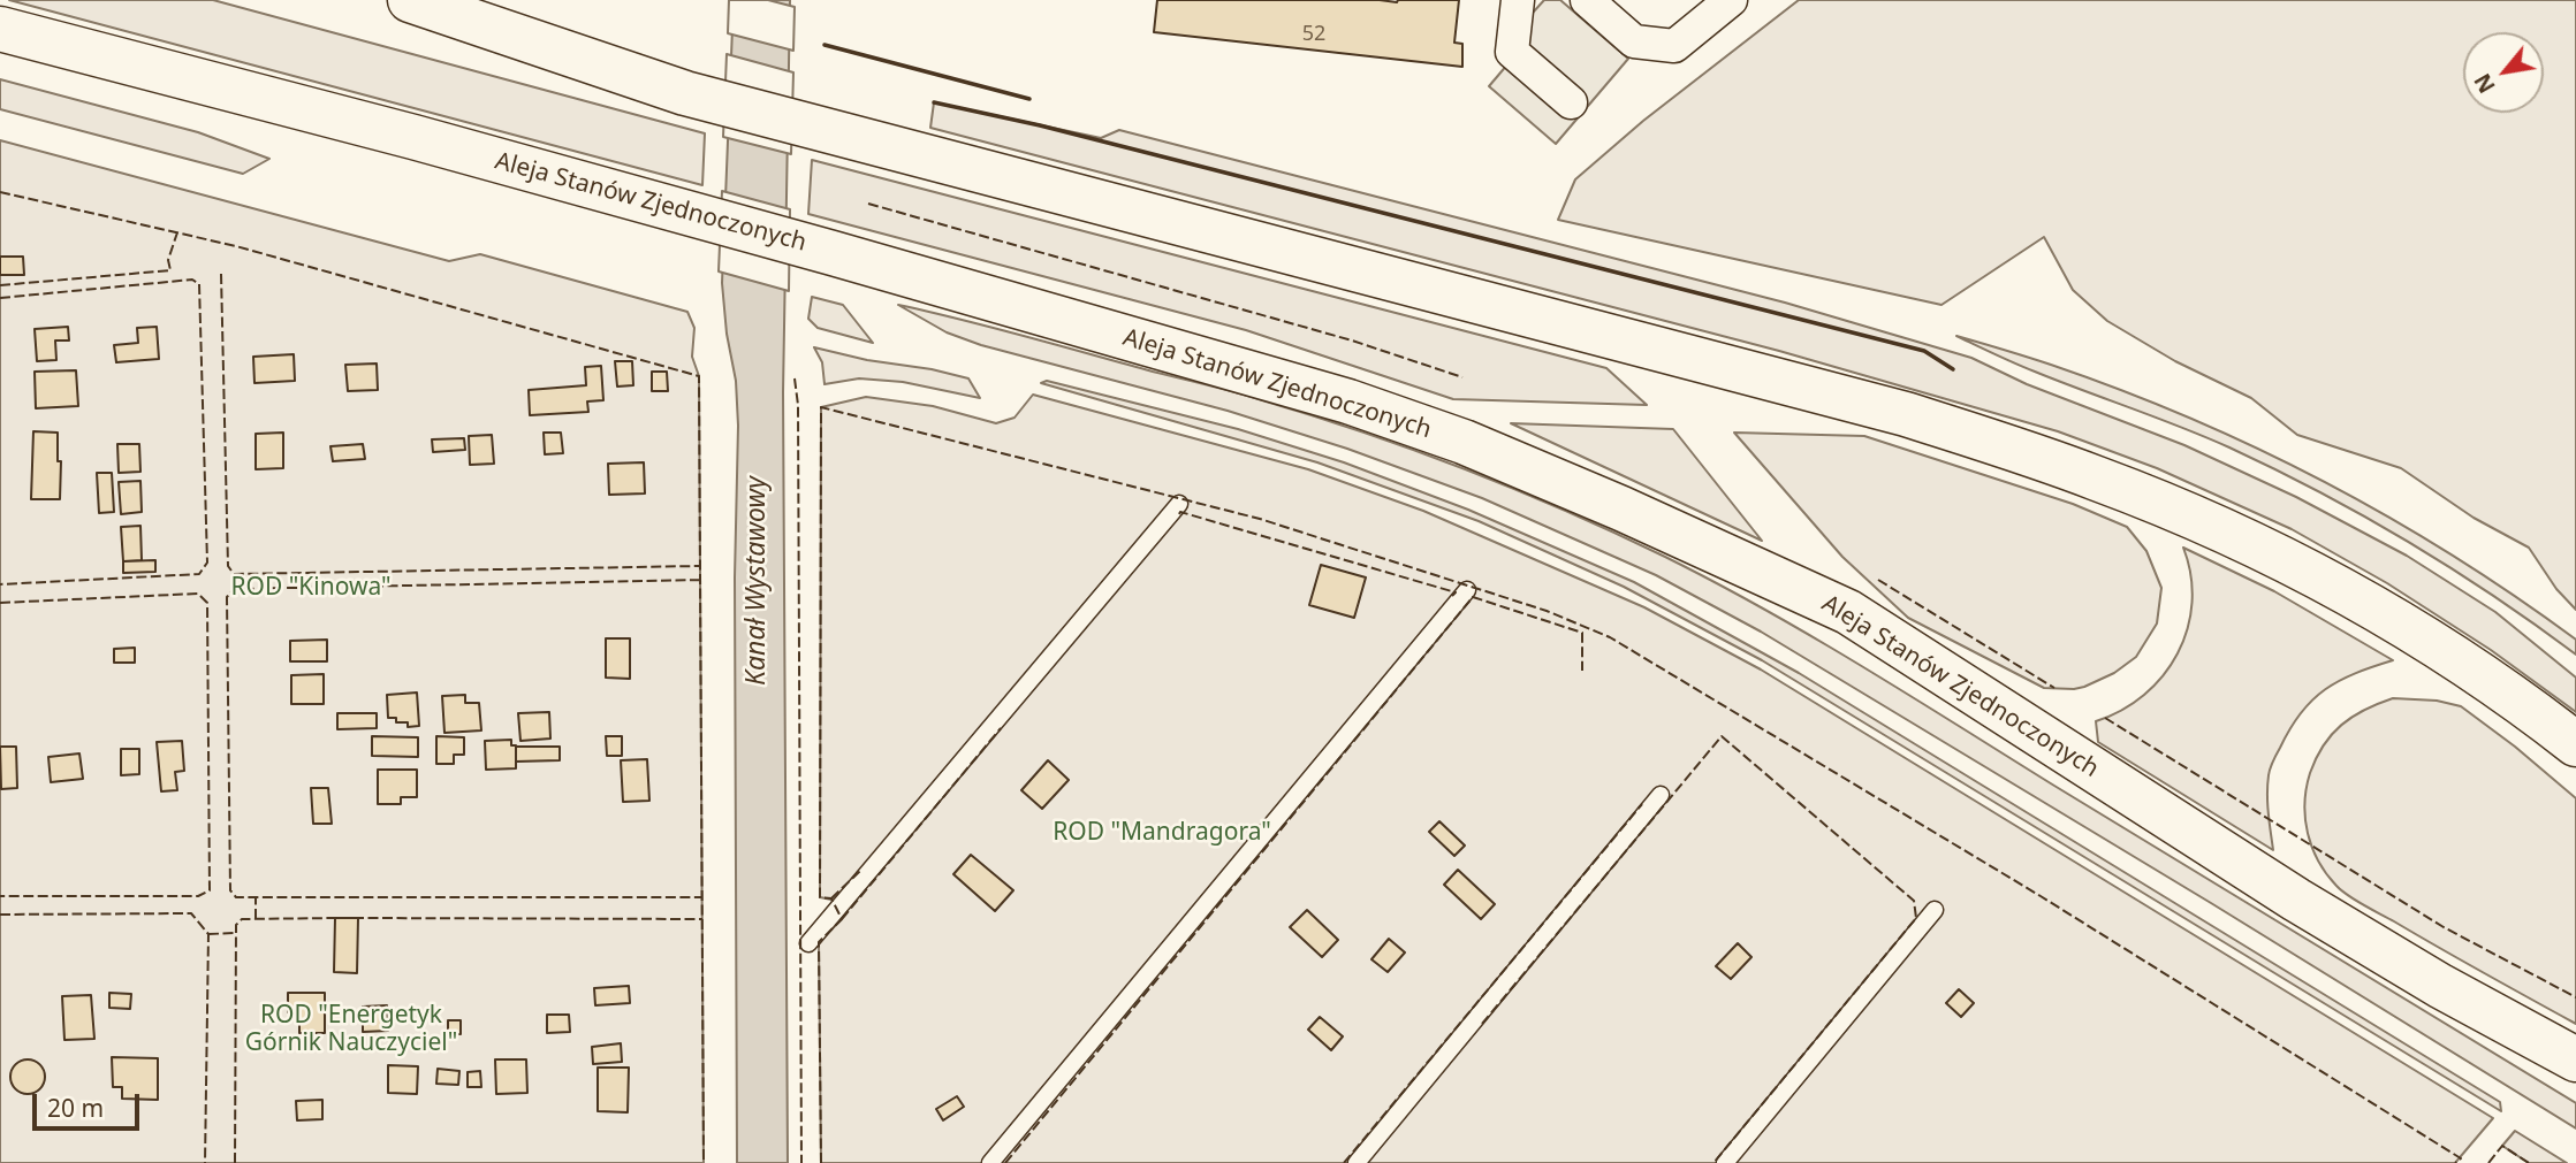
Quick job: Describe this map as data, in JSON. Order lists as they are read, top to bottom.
{
  "streets": {
    "main road": ["Aleja Stanów Zjednoczonych"]
  },
  "water": ["Kanał Wystawowy"],
  "parks": ["ROD \"Kinowa\"", "ROD \"Mandragora\"", "ROD \"Energetyk Górnik Nauczyciel\""],
  "house_numbers": ["52"],
  "scale_bar": "20 m",
  "north": "bottom left"
}
